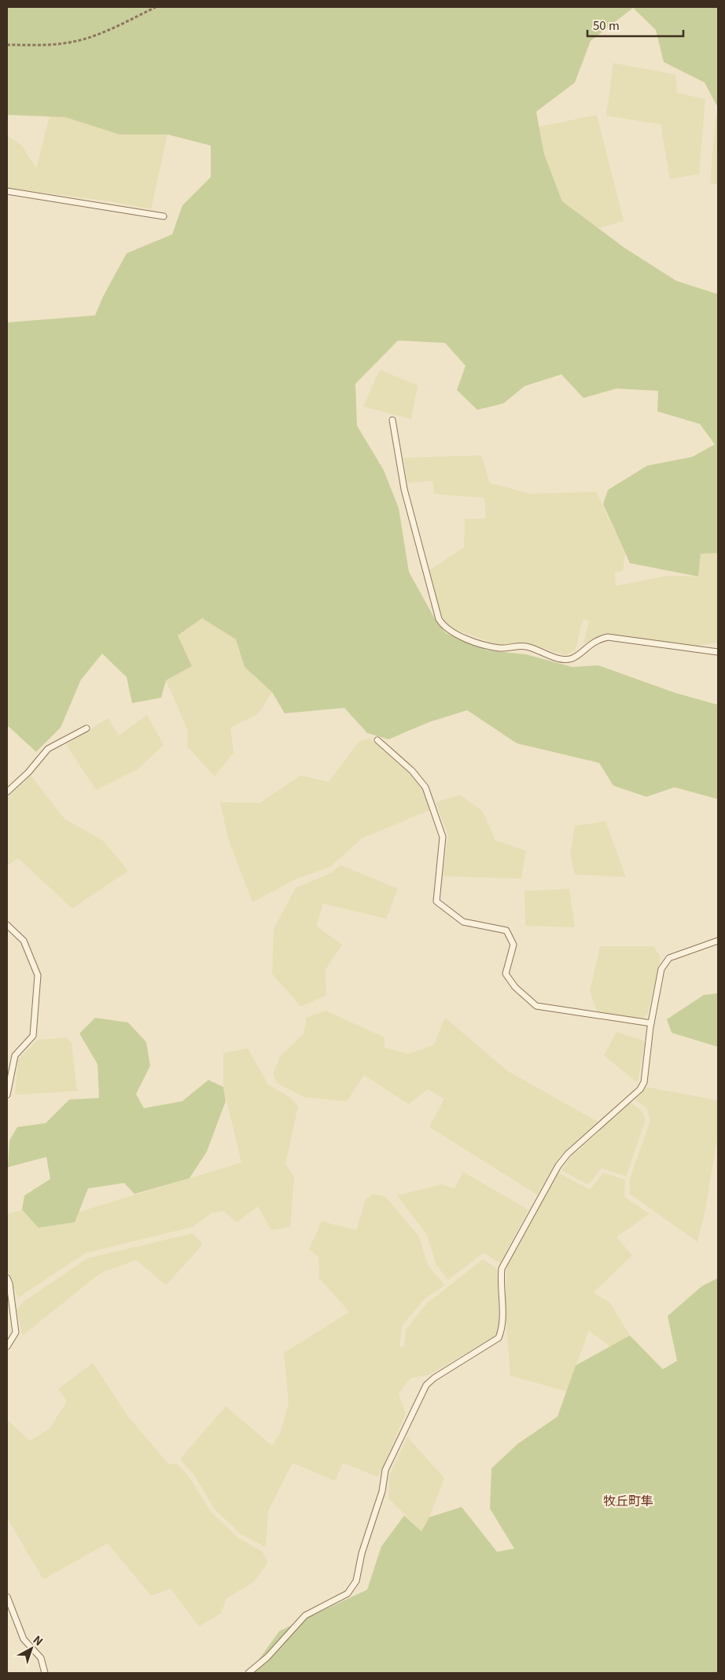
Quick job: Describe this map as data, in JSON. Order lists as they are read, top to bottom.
{
  "districts": ["牧丘町隼"],
  "scale_bar": "50 m",
  "north": "top right"
}
